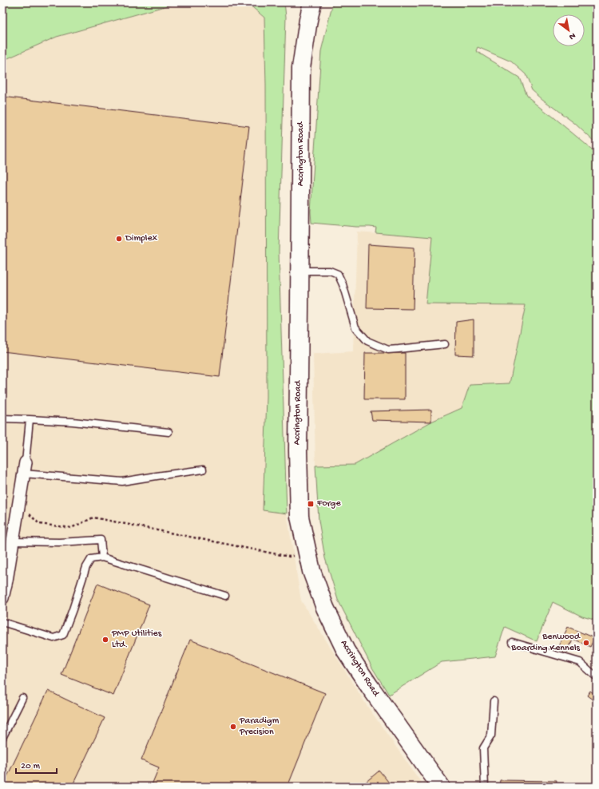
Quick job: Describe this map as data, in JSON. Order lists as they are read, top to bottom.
{
  "streets": {
    "main road": ["Accrington Road"]
  },
  "places": {
    "other": [
      "Dimplex",
      "PMP Utilities Ltd.",
      "Benwood Boarding Kennels",
      "Paradigm Precision"
    ],
    "transit": ["Forge"]
  },
  "scale_bar": "20 m",
  "north": "bottom right"
}
